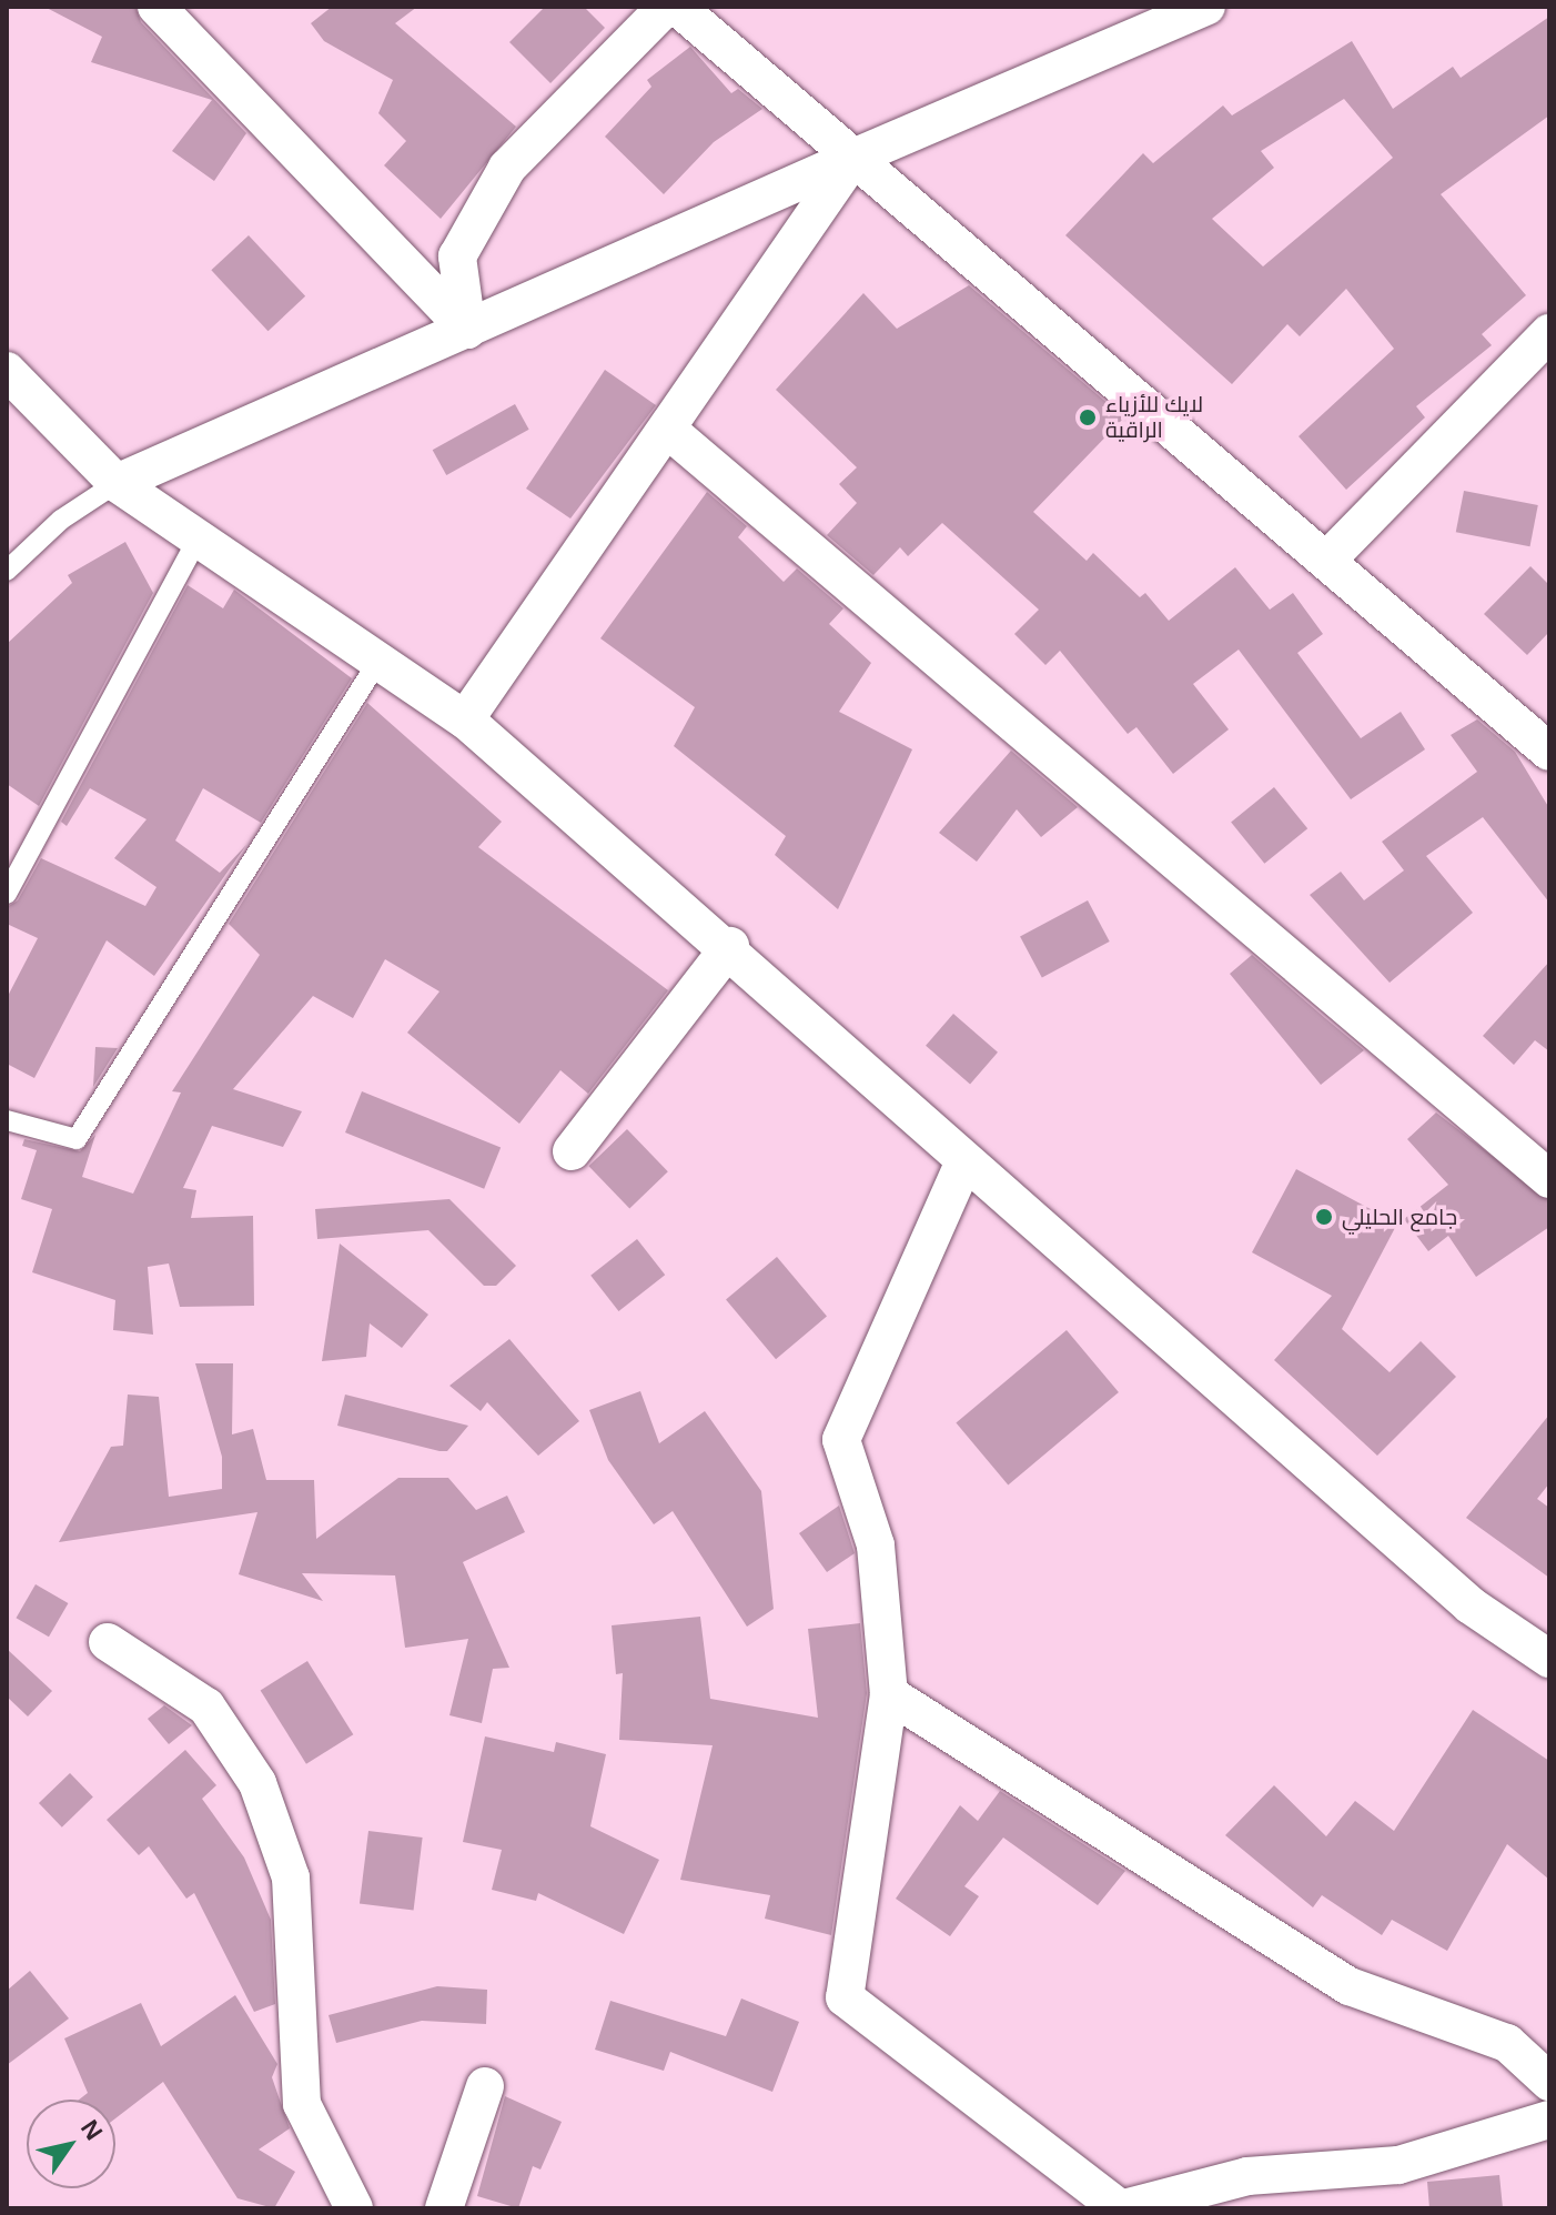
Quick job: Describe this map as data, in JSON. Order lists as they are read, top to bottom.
{
  "places": ["لايك للأزياء الراقية", "جامع الحليلي"],
  "north": "top right"
}
